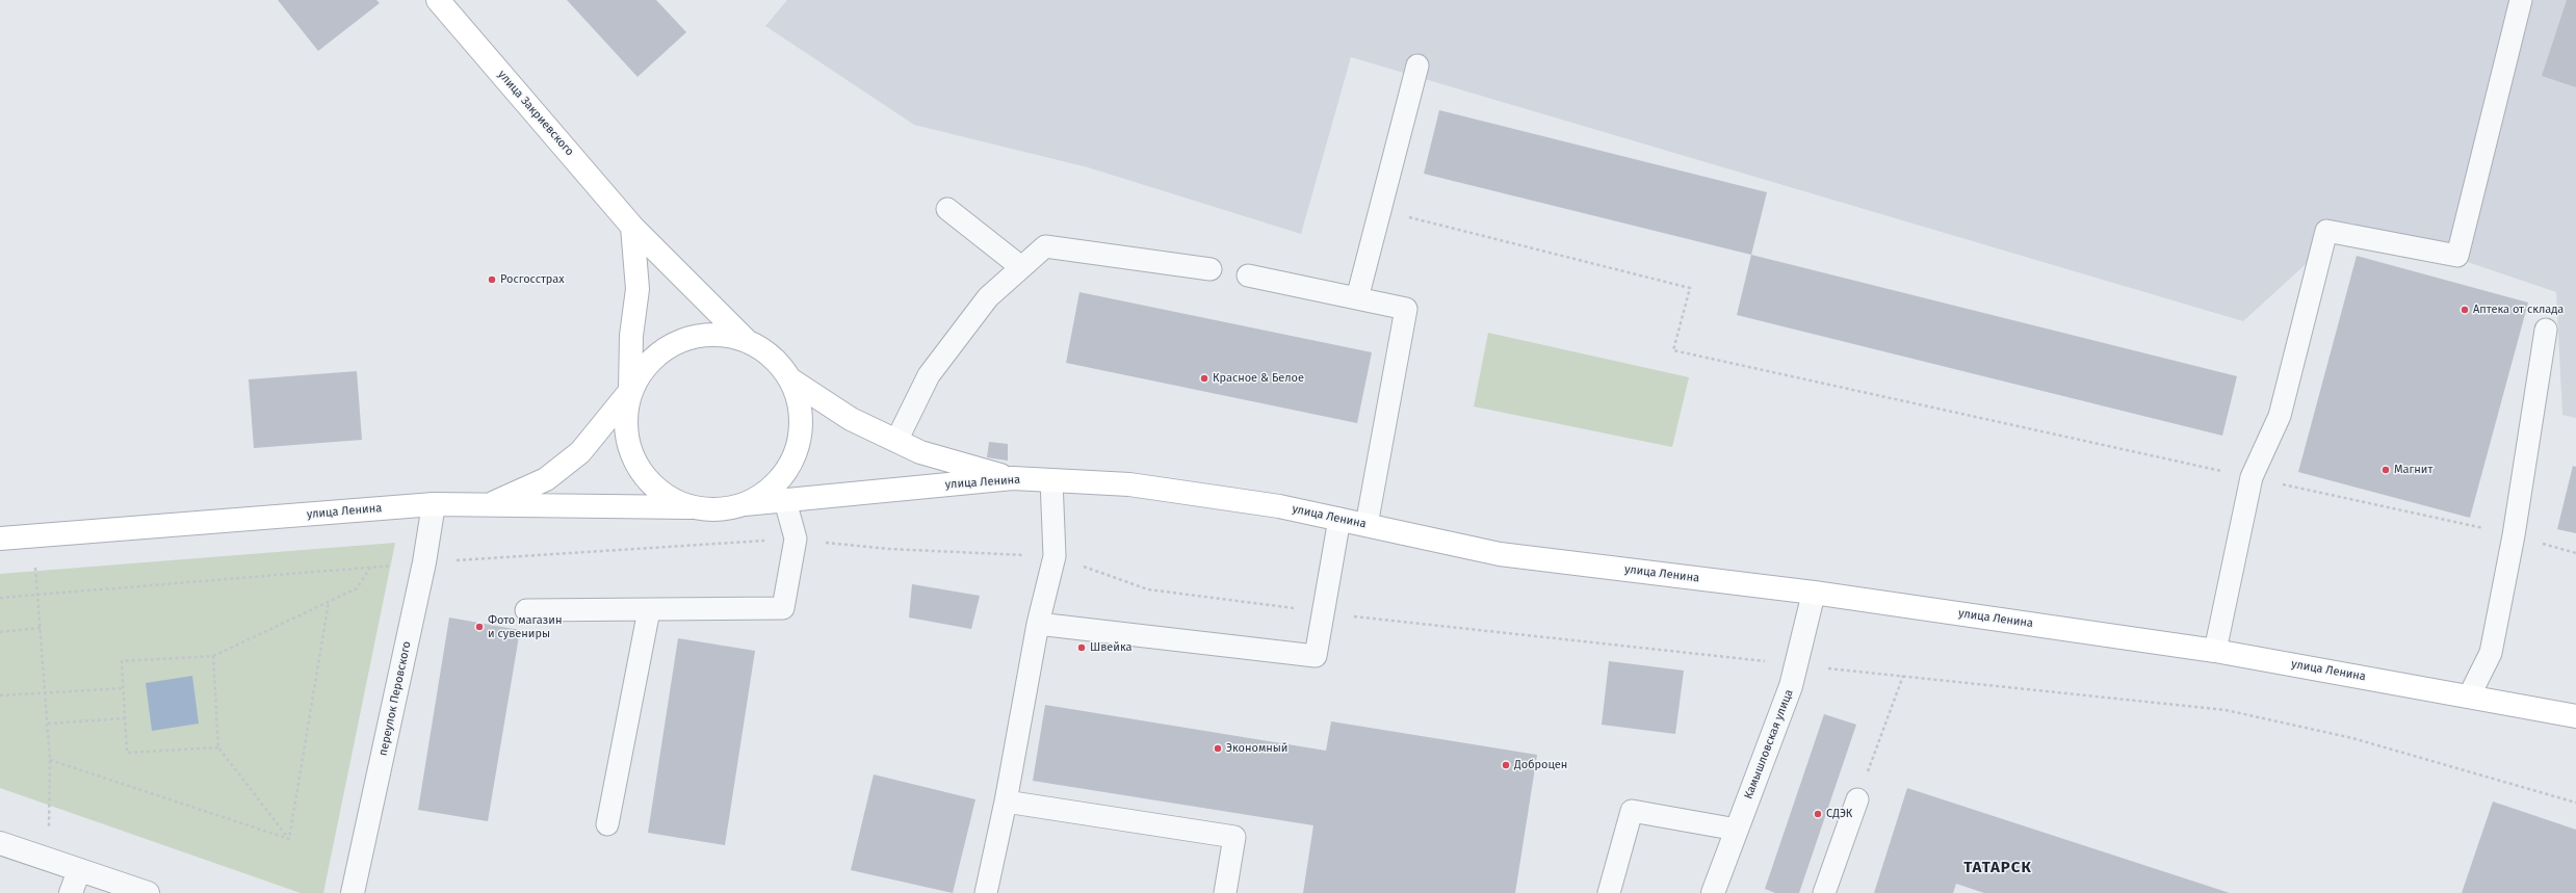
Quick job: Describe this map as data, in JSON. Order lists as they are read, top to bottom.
{
  "streets": {
    "main road": ["улица Закриевского", "улица Ленина"],
    "street": ["переулок Перовского", "Камышловская улица"]
  },
  "crossings": [
    ["улица Закриевского", "улица Ленина"],
    ["улица Ленина", "переулок Перовского"],
    ["улица Ленина", "Камышловская улица"]
  ],
  "districts": ["ТАТАРСК"],
  "places": [
    "Росгосстрах",
    "Аптека от склада",
    "Красное & Белое",
    "Магнит",
    "Фото магазин и сувениры",
    "Швейка",
    "Экономный",
    "Доброцен",
    "СДЭК"
  ]
}
